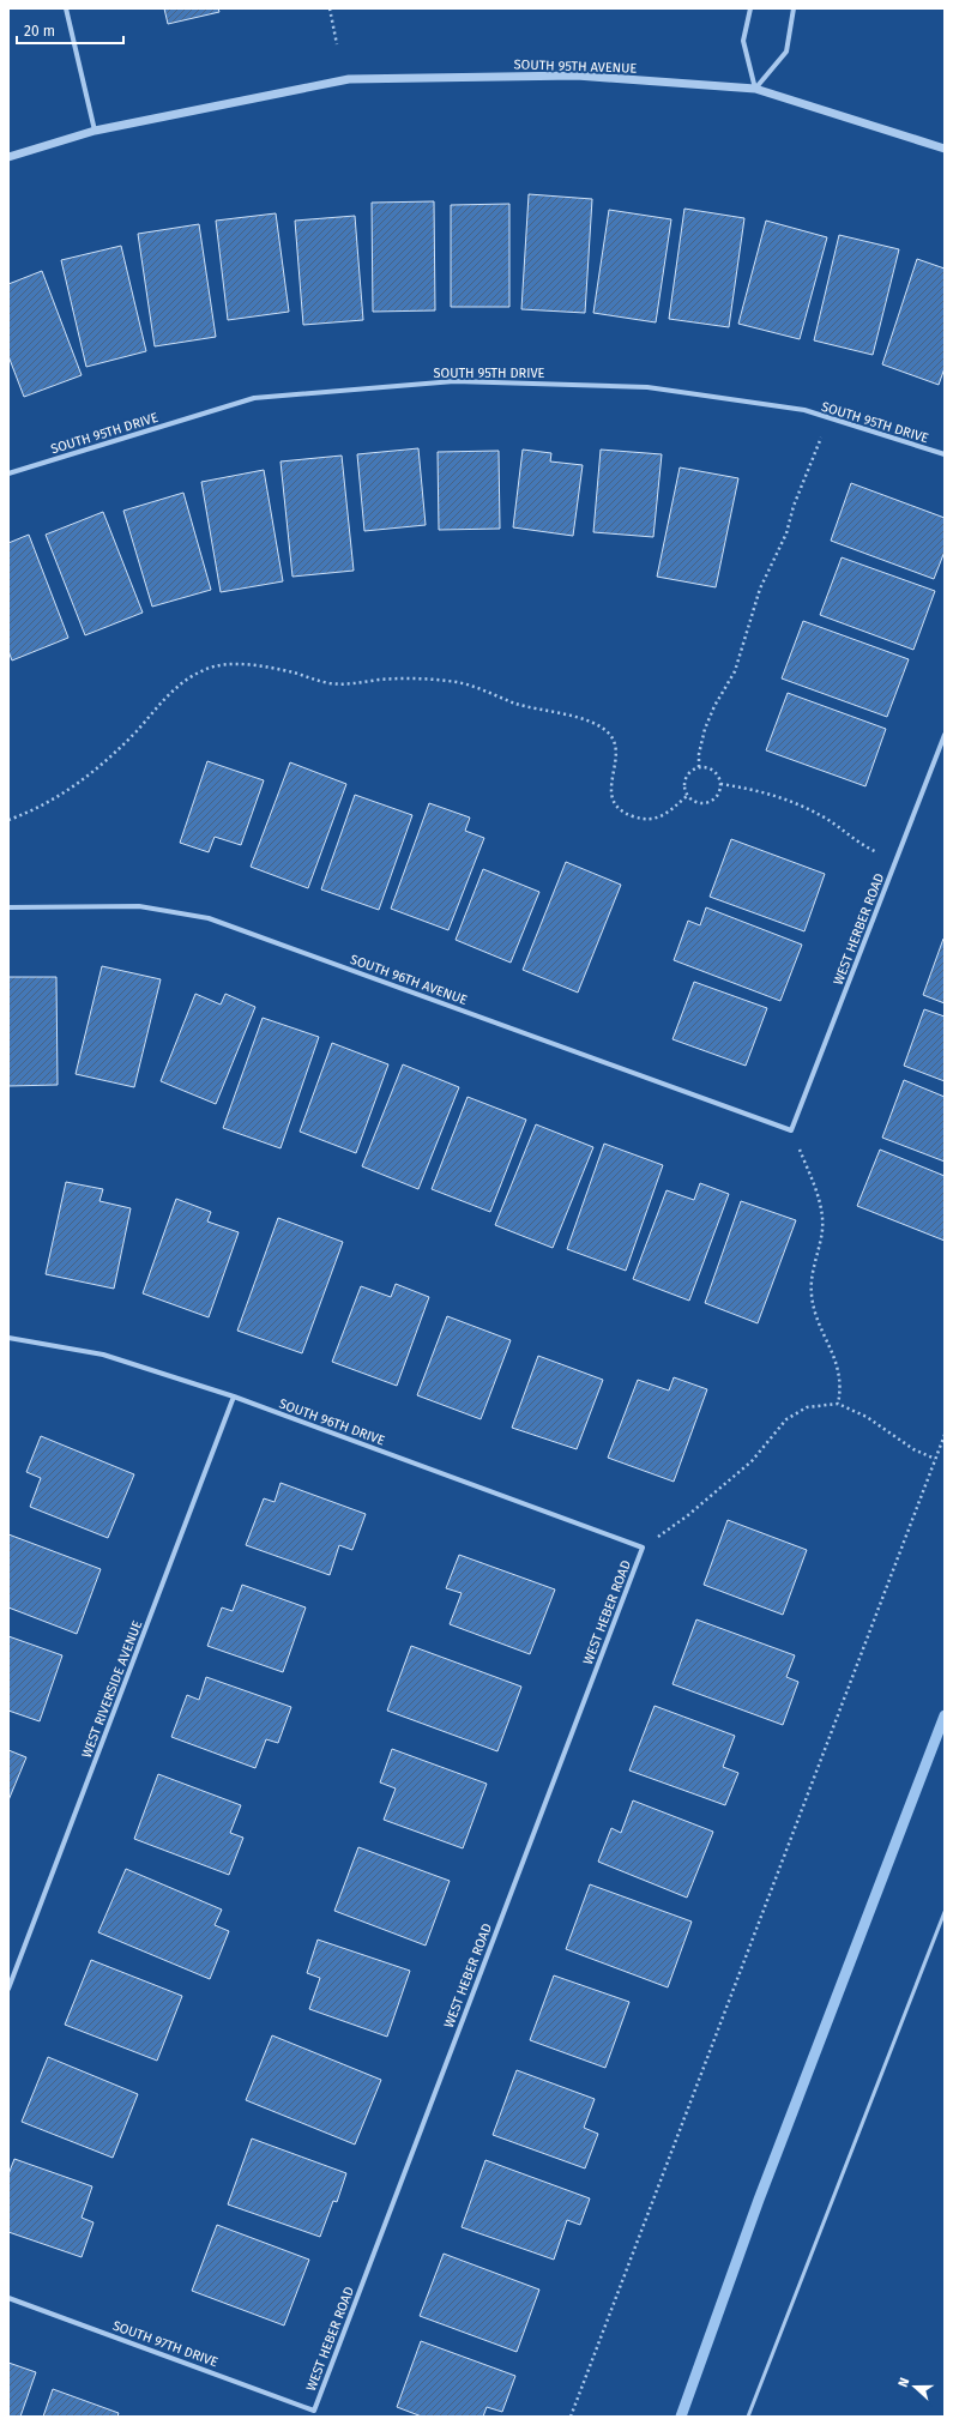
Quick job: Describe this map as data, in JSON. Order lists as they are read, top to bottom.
{
  "streets": {
    "street": [
      "SOUTH 95TH AVENUE",
      "SOUTH 95TH DRIVE",
      "WEST HERBER ROAD",
      "SOUTH 96TH AVENUE",
      "SOUTH 96TH DRIVE",
      "WEST HEBER ROAD",
      "WEST RIVERSIDE AVENUE",
      "SOUTH 97TH DRIVE"
    ]
  },
  "crossings": [
    ["WEST HERBER ROAD", "SOUTH 96TH AVENUE"],
    ["SOUTH 96TH DRIVE", "WEST HEBER ROAD"],
    ["SOUTH 96TH DRIVE", "WEST RIVERSIDE AVENUE"],
    ["WEST HEBER ROAD", "SOUTH 97TH DRIVE"]
  ],
  "scale_bar": "20 m",
  "north": "left"
}
